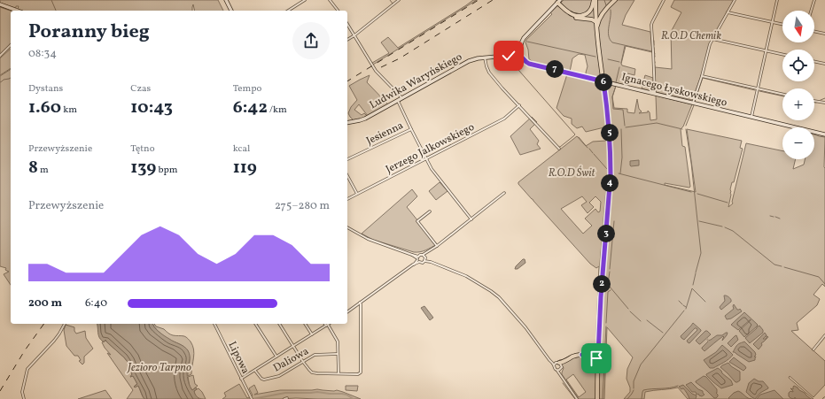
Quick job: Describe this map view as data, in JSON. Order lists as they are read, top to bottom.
{
  "streets": {
    "street": [
      "Ludwika Waryńskiego",
      "Ignacego Łyskowskiego",
      "Jesienna",
      "Jerzego Jalkowskiego",
      "Lipowa",
      "Daliowa"
    ]
  },
  "crossings": [
    ["Ludwika Waryńskiego", "Ignacego Łyskowskiego"]
  ],
  "water": ["Jezioro Tarpno"],
  "parks": ["R.O.D Chemik", "R.O.D Świt"],
  "north": "bottom",
  "page": {
    "map_buttons": ["+", "−"],
    "heading": ["Poranny bieg", "08:34"],
    "pins": [
      "7",
      "6",
      "5",
      "4",
      "3",
      "2"
    ],
    "stats": [
      ["Dystans", "1.60 km"],
      ["Czas", "10:43"],
      ["Tempo", "6:42 /km"],
      ["Przewyższenie", "8 m"],
      ["Tętno", "139 bpm"],
      ["kcal", "119"]
    ],
    "chart": ["Przewyższenie", "275–280 m"],
    "list": [
      {
        "name": "200 m",
        "note": "6:40"
      }
    ]
  }
}
